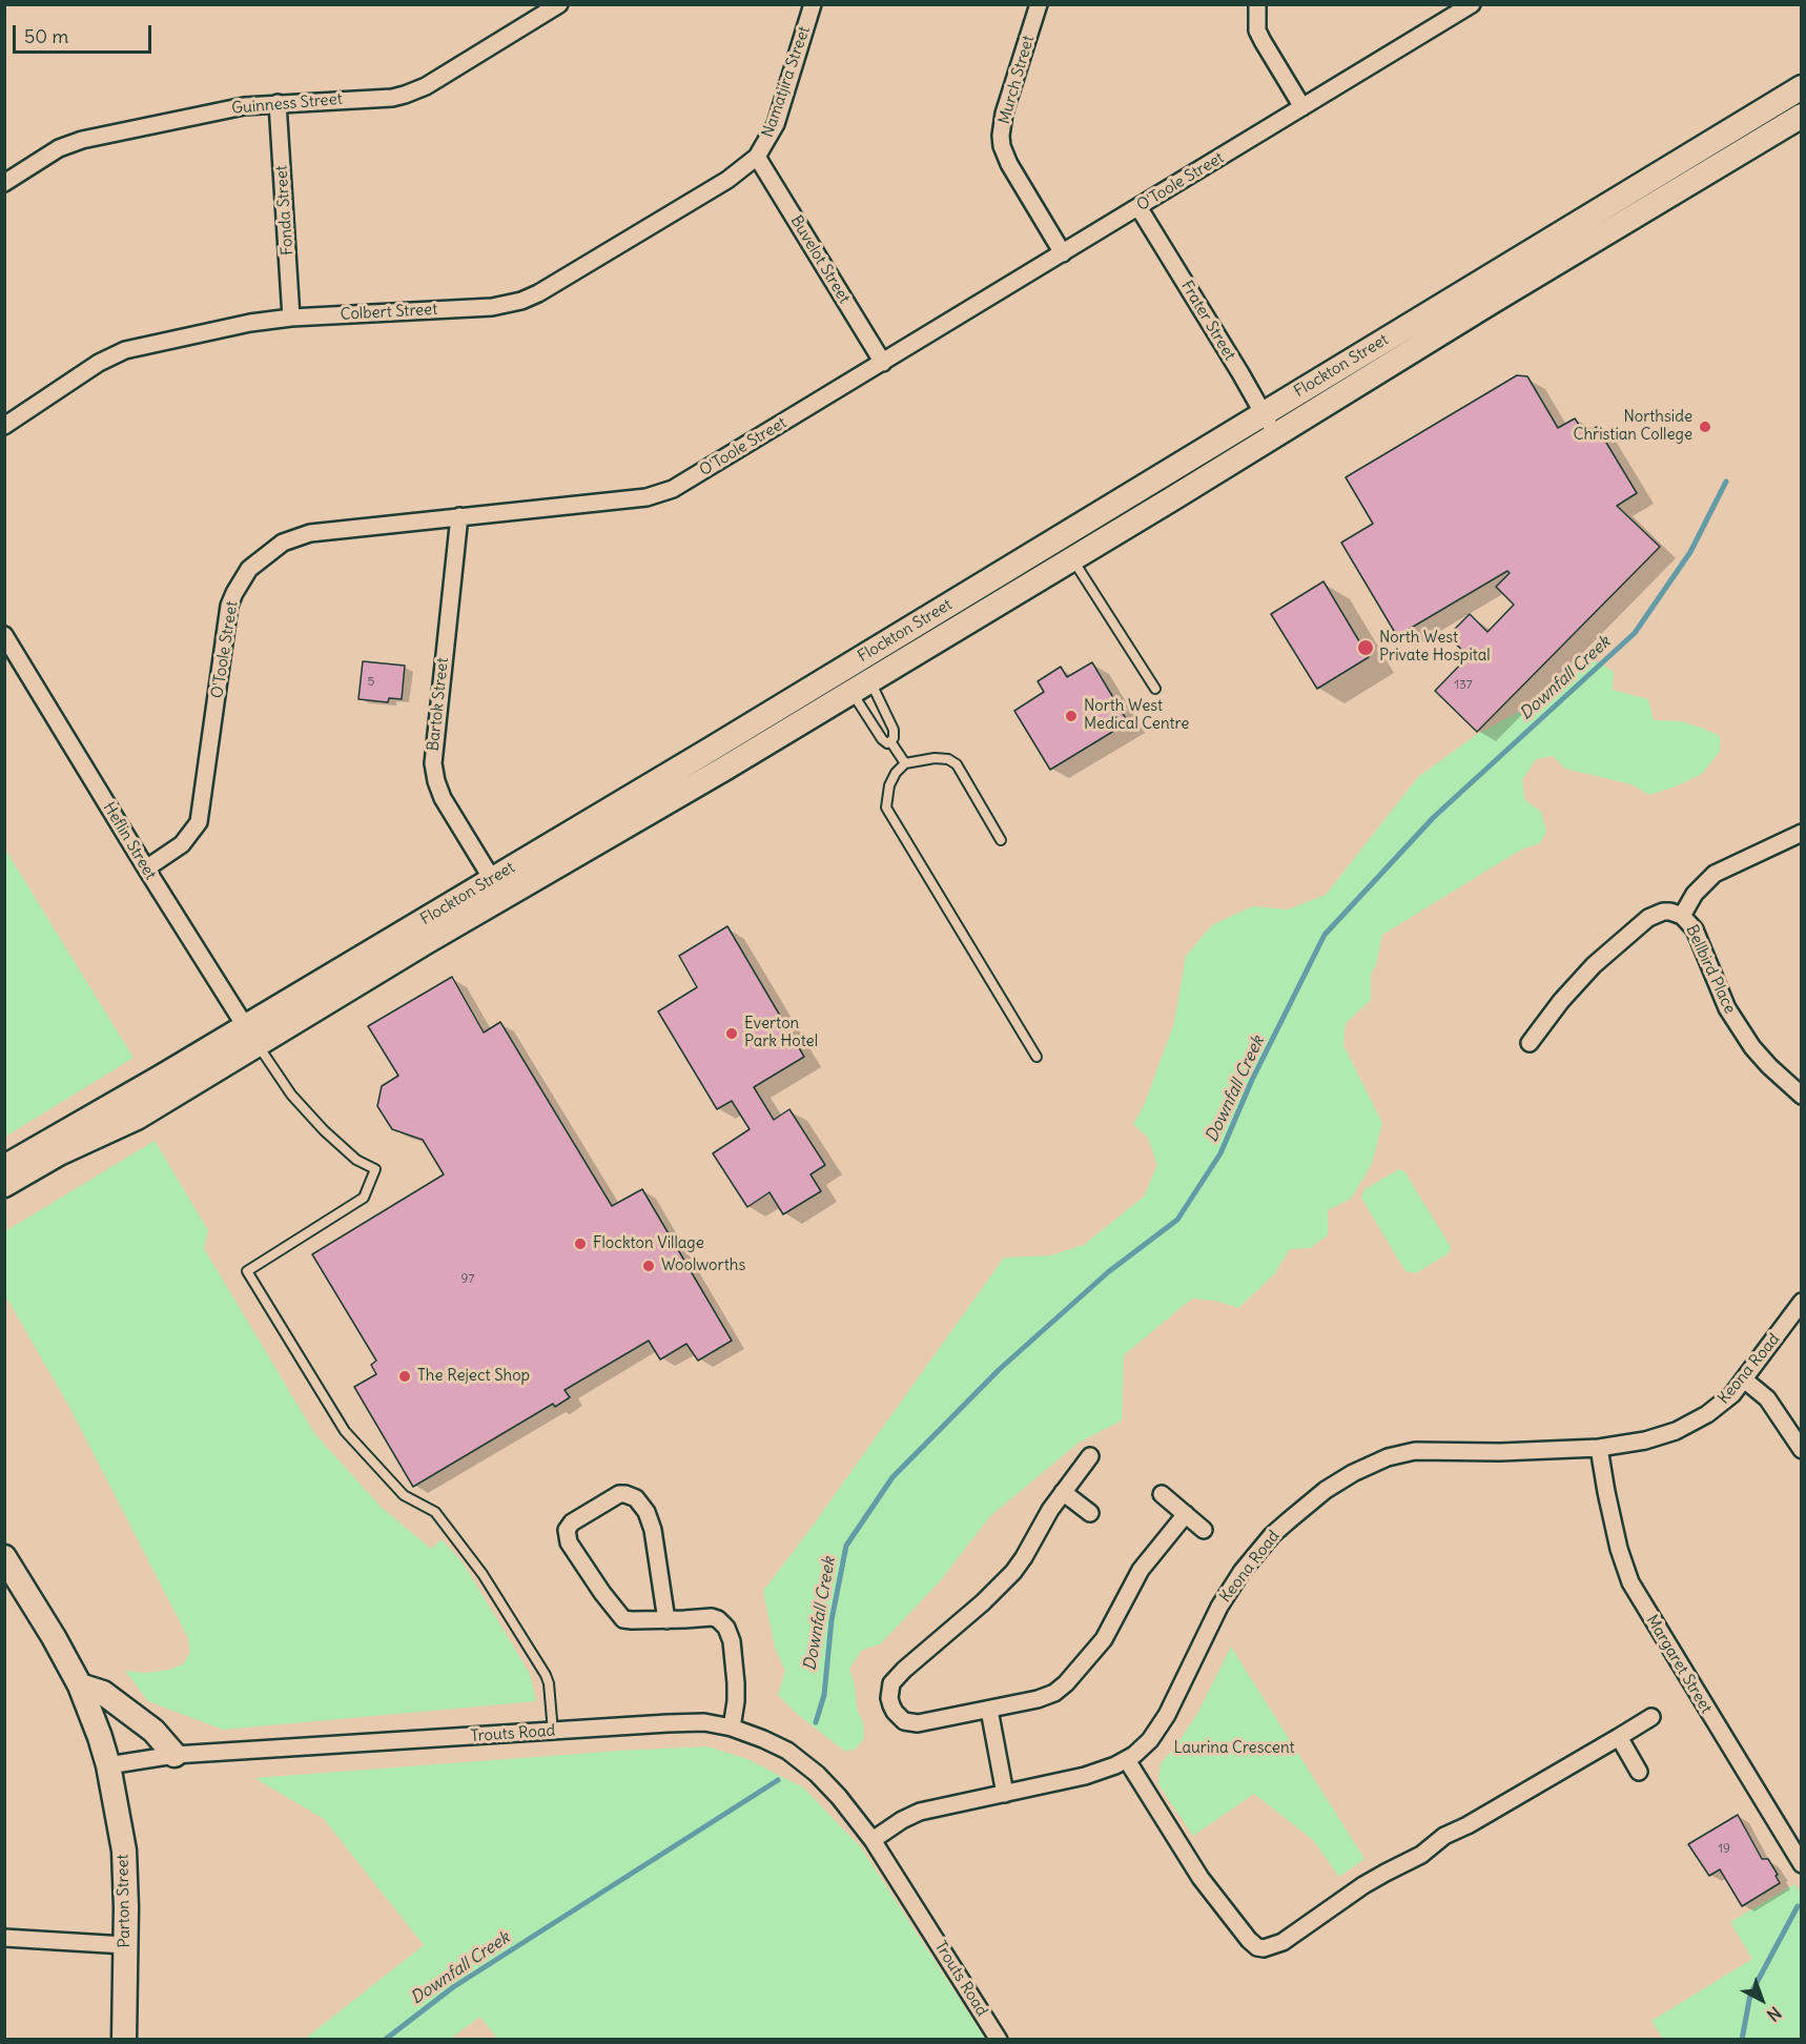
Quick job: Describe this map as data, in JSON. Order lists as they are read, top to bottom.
{
  "streets": {
    "street": [
      "Murch Street",
      "Namatjira Street",
      "Guinness Street",
      "O'Toole Street",
      "Fonda Street",
      "Buvelot Street",
      "Colbert Street",
      "Frater Street",
      "Flockton Street",
      "Bartok Street",
      "Heflin Street",
      "Bellbird Place",
      "Keona Road",
      "Margaret Street",
      "Trouts Road",
      "Parton Street"
    ]
  },
  "crossings": [
    ["Murch Street", "O'Toole Street"],
    ["Namatjira Street", "Buvelot Street"],
    ["Namatjira Street", "Colbert Street"],
    ["Guinness Street", "Fonda Street"],
    ["O'Toole Street", "Buvelot Street"],
    ["O'Toole Street", "Frater Street"],
    ["O'Toole Street", "Bartok Street"],
    ["O'Toole Street", "Heflin Street"],
    ["Fonda Street", "Colbert Street"],
    ["Buvelot Street", "Colbert Street"],
    ["Frater Street", "Flockton Street"],
    ["Flockton Street", "Bartok Street"],
    ["Flockton Street", "Heflin Street"],
    ["Keona Road", "Margaret Street"],
    ["Keona Road", "Trouts Road"],
    ["Trouts Road", "Parton Street"]
  ],
  "water": ["Downfall Creek"],
  "parks": ["Laurina Crescent"],
  "places": [
    "Northside Christian College",
    "North West Private Hospital",
    "North West Medical Centre",
    "Everton Park Hotel",
    "Flockton Village",
    "Woolworths",
    "The Reject Shop"
  ],
  "house_numbers": [
    "5",
    "137",
    "97",
    "19"
  ],
  "scale_bar": "50 m",
  "north": "bottom right"
}
